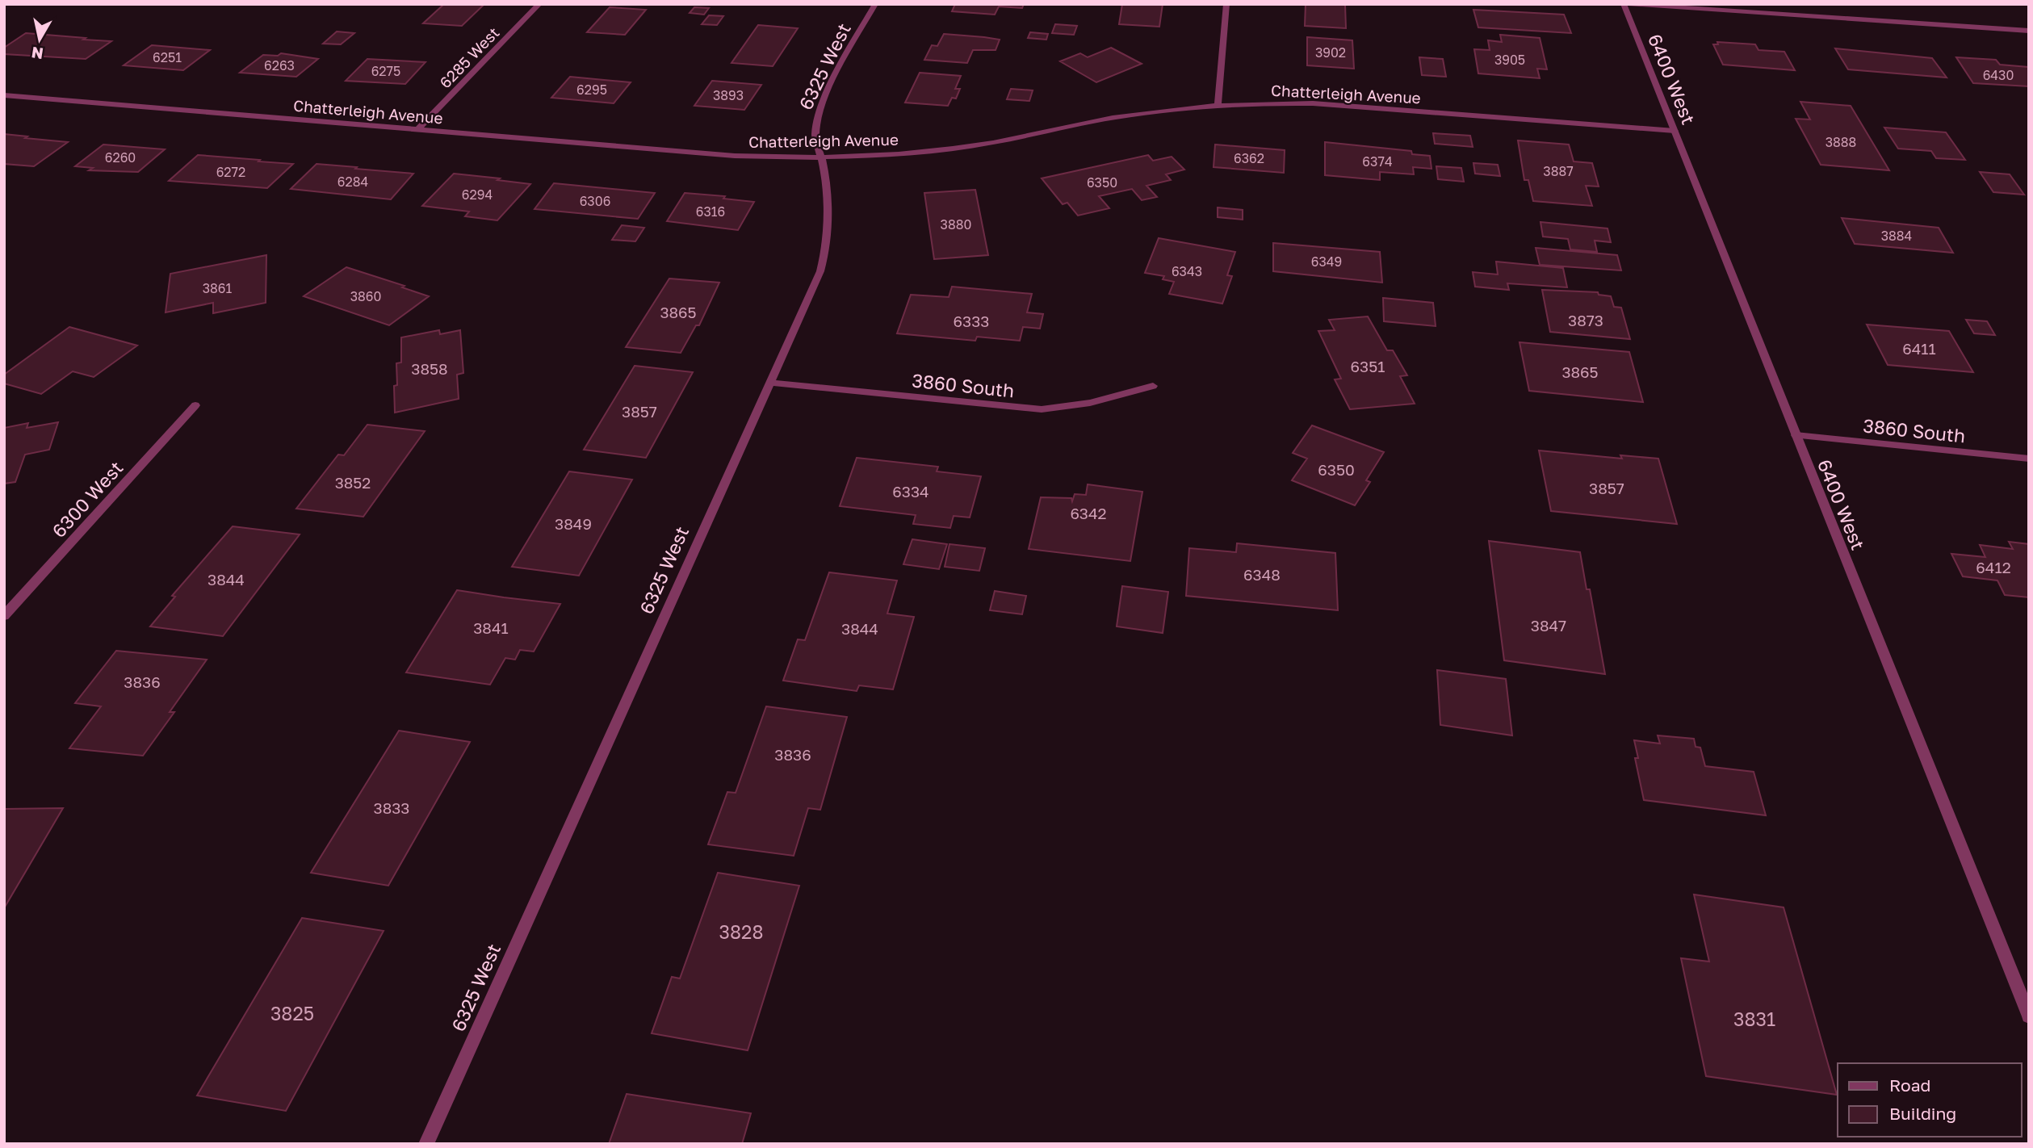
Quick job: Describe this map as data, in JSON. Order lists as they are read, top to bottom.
{
  "streets": {
    "street": [
      "6285 West",
      "6325 West",
      "6400 West",
      "Chatterleigh Avenue",
      "3860 South",
      "6300 West"
    ]
  },
  "crossings": [
    ["6285 West", "Chatterleigh Avenue"],
    ["6325 West", "Chatterleigh Avenue"],
    ["6325 West", "3860 South"],
    ["6400 West", "Chatterleigh Avenue"],
    ["6400 West", "3860 South"]
  ],
  "house_numbers": [
    "3902",
    "6251",
    "3905",
    "6263",
    "6275",
    "6430",
    "6295",
    "3893",
    "3888",
    "6260",
    "6362",
    "6374",
    "3887",
    "6272",
    "6284",
    "6350",
    "6294",
    "6306",
    "6316",
    "3880",
    "3884",
    "6349",
    "6343",
    "3861",
    "3860",
    "3865",
    "3873",
    "6333",
    "6411",
    "6351",
    "3858",
    "3865",
    "3857",
    "6350",
    "3852",
    "3857",
    "6334",
    "6342",
    "3849",
    "6412",
    "6348",
    "3844",
    "3847",
    "3841",
    "3844",
    "3836",
    "3836",
    "3833",
    "3828",
    "3825",
    "3831"
  ],
  "legend": ["Road", "Building"],
  "north": "bottom"
}
